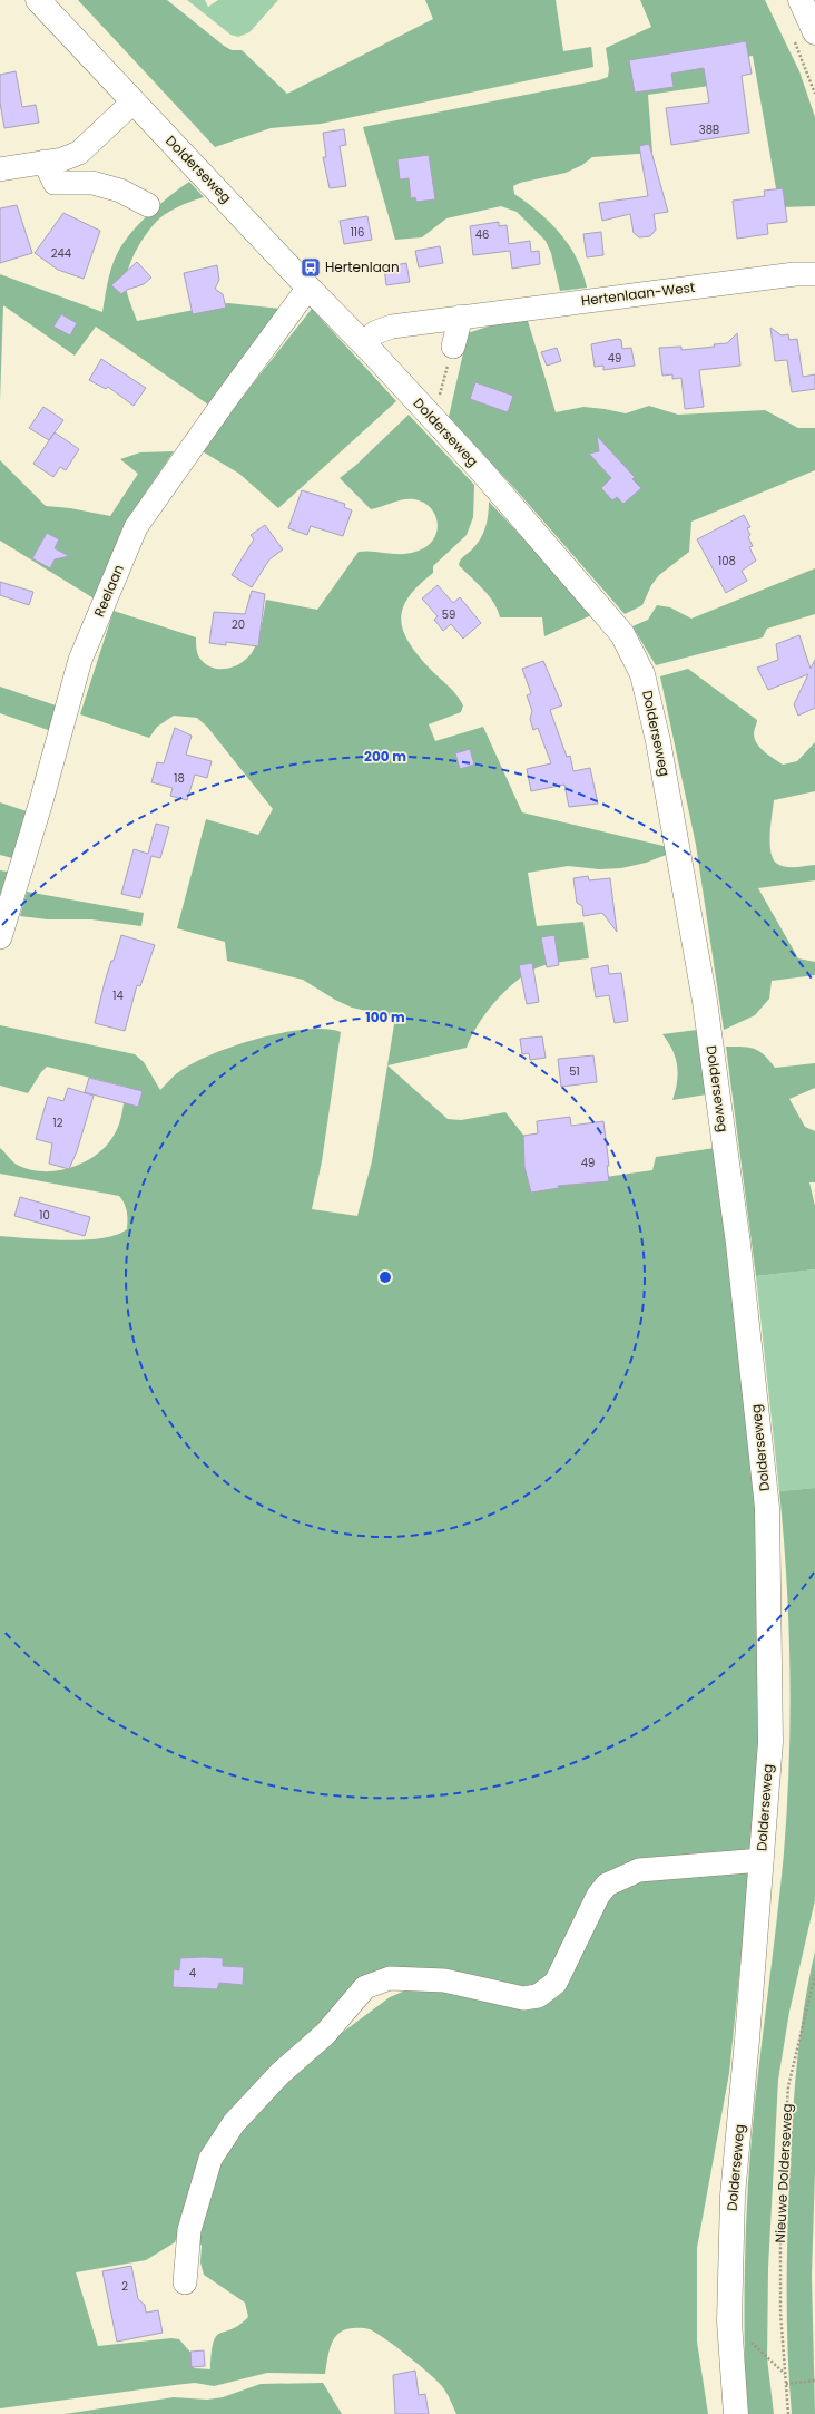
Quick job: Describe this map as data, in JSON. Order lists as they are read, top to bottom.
{
  "streets": {
    "main road": ["Dolderseweg"],
    "street": ["Hertenlaan-West", "Reelaan"],
    "path": ["Nieuwe Dolderseweg"]
  },
  "crossings": [
    ["Dolderseweg", "Hertenlaan-West"],
    ["Dolderseweg", "Reelaan"]
  ],
  "places": {
    "bus stop": ["Hertenlaan"]
  },
  "house_numbers": [
    "38B",
    "116",
    "46",
    "244",
    "49",
    "108",
    "59",
    "20",
    "18",
    "14",
    "51",
    "12",
    "49",
    "10",
    "4",
    "2"
  ],
  "rings": ["200 m", "100 m"]
}
